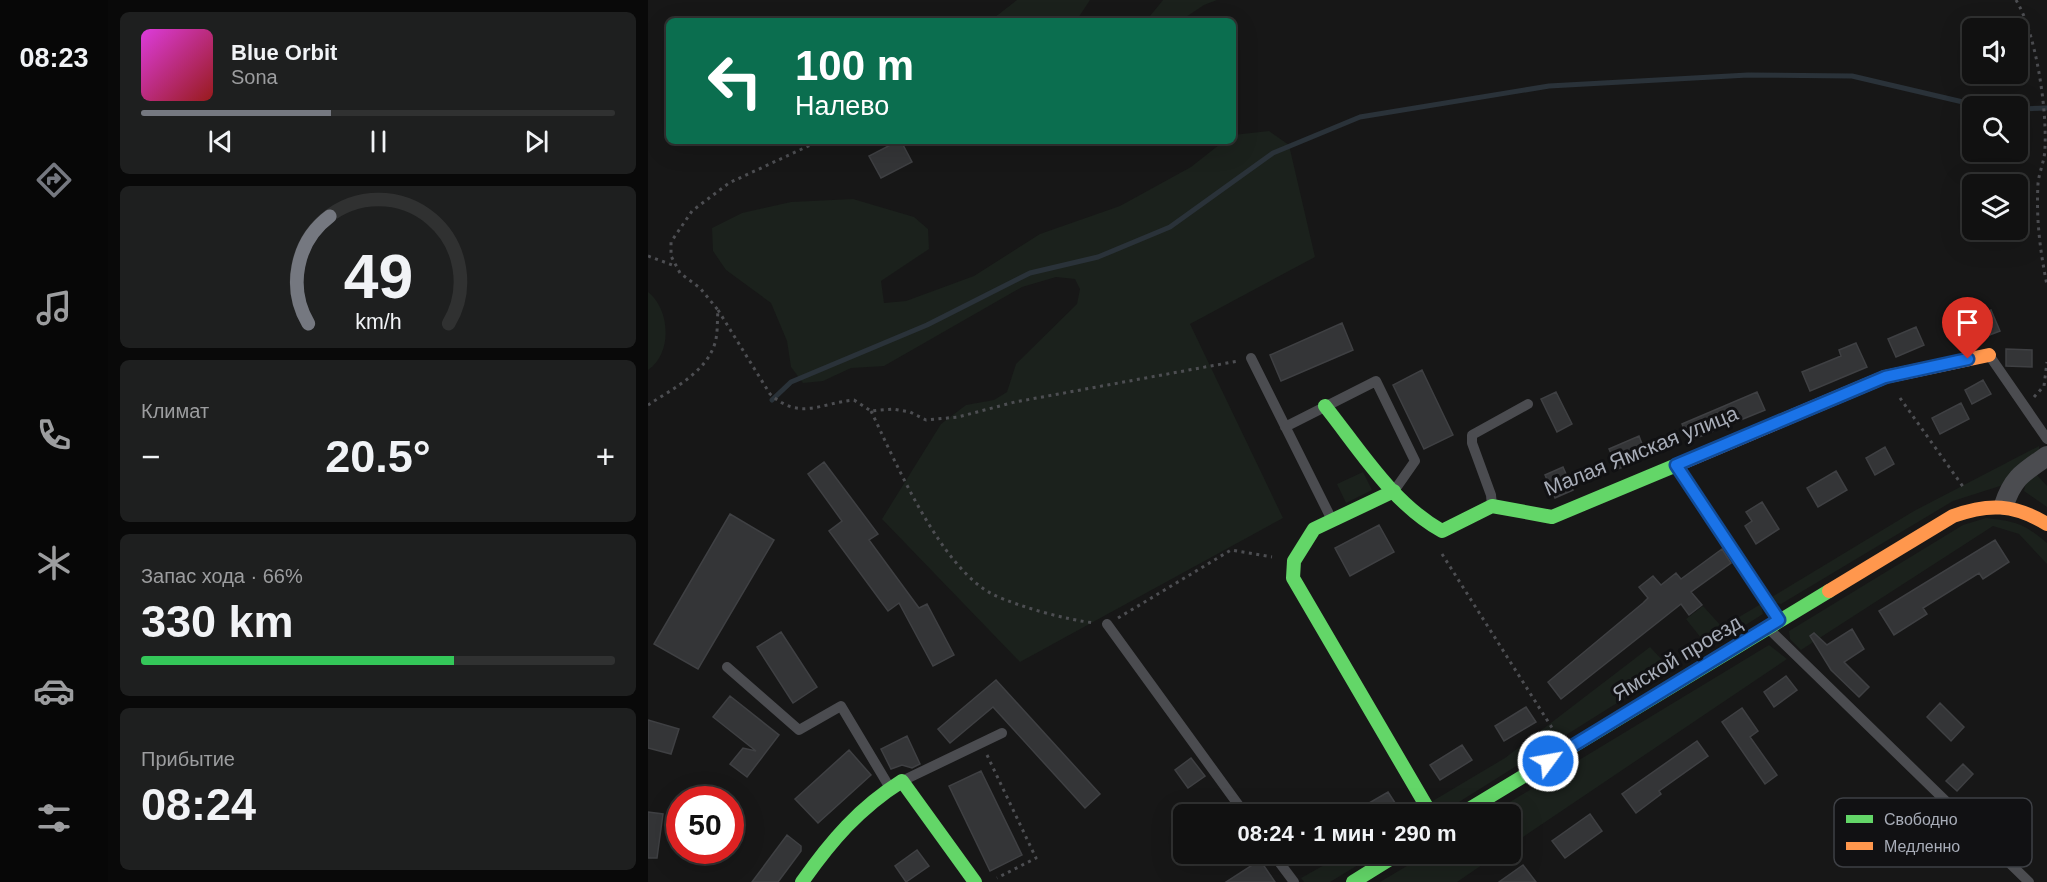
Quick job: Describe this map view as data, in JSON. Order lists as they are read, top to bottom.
{
  "streets": {
    "street": ["Малая Ямская улица", "Ямской проезд"]
  },
  "legend": ["Свободно", "Медленно"],
  "page": {
    "tabs": "08:23",
    "turn": ["100 m", "Налево"],
    "song": ["Blue Orbit", "Sona"],
    "tile": [
      "Климат",
      ["Запас хода · 66%", "330 km"],
      ["Прибытие", "08:24"]
    ],
    "heat": ["−", "20.5°", "+"],
    "limit": "50",
    "trip": "08:24 · 1 мин · 290 m",
    "gauge": ["49", "km/h"]
  }
}
